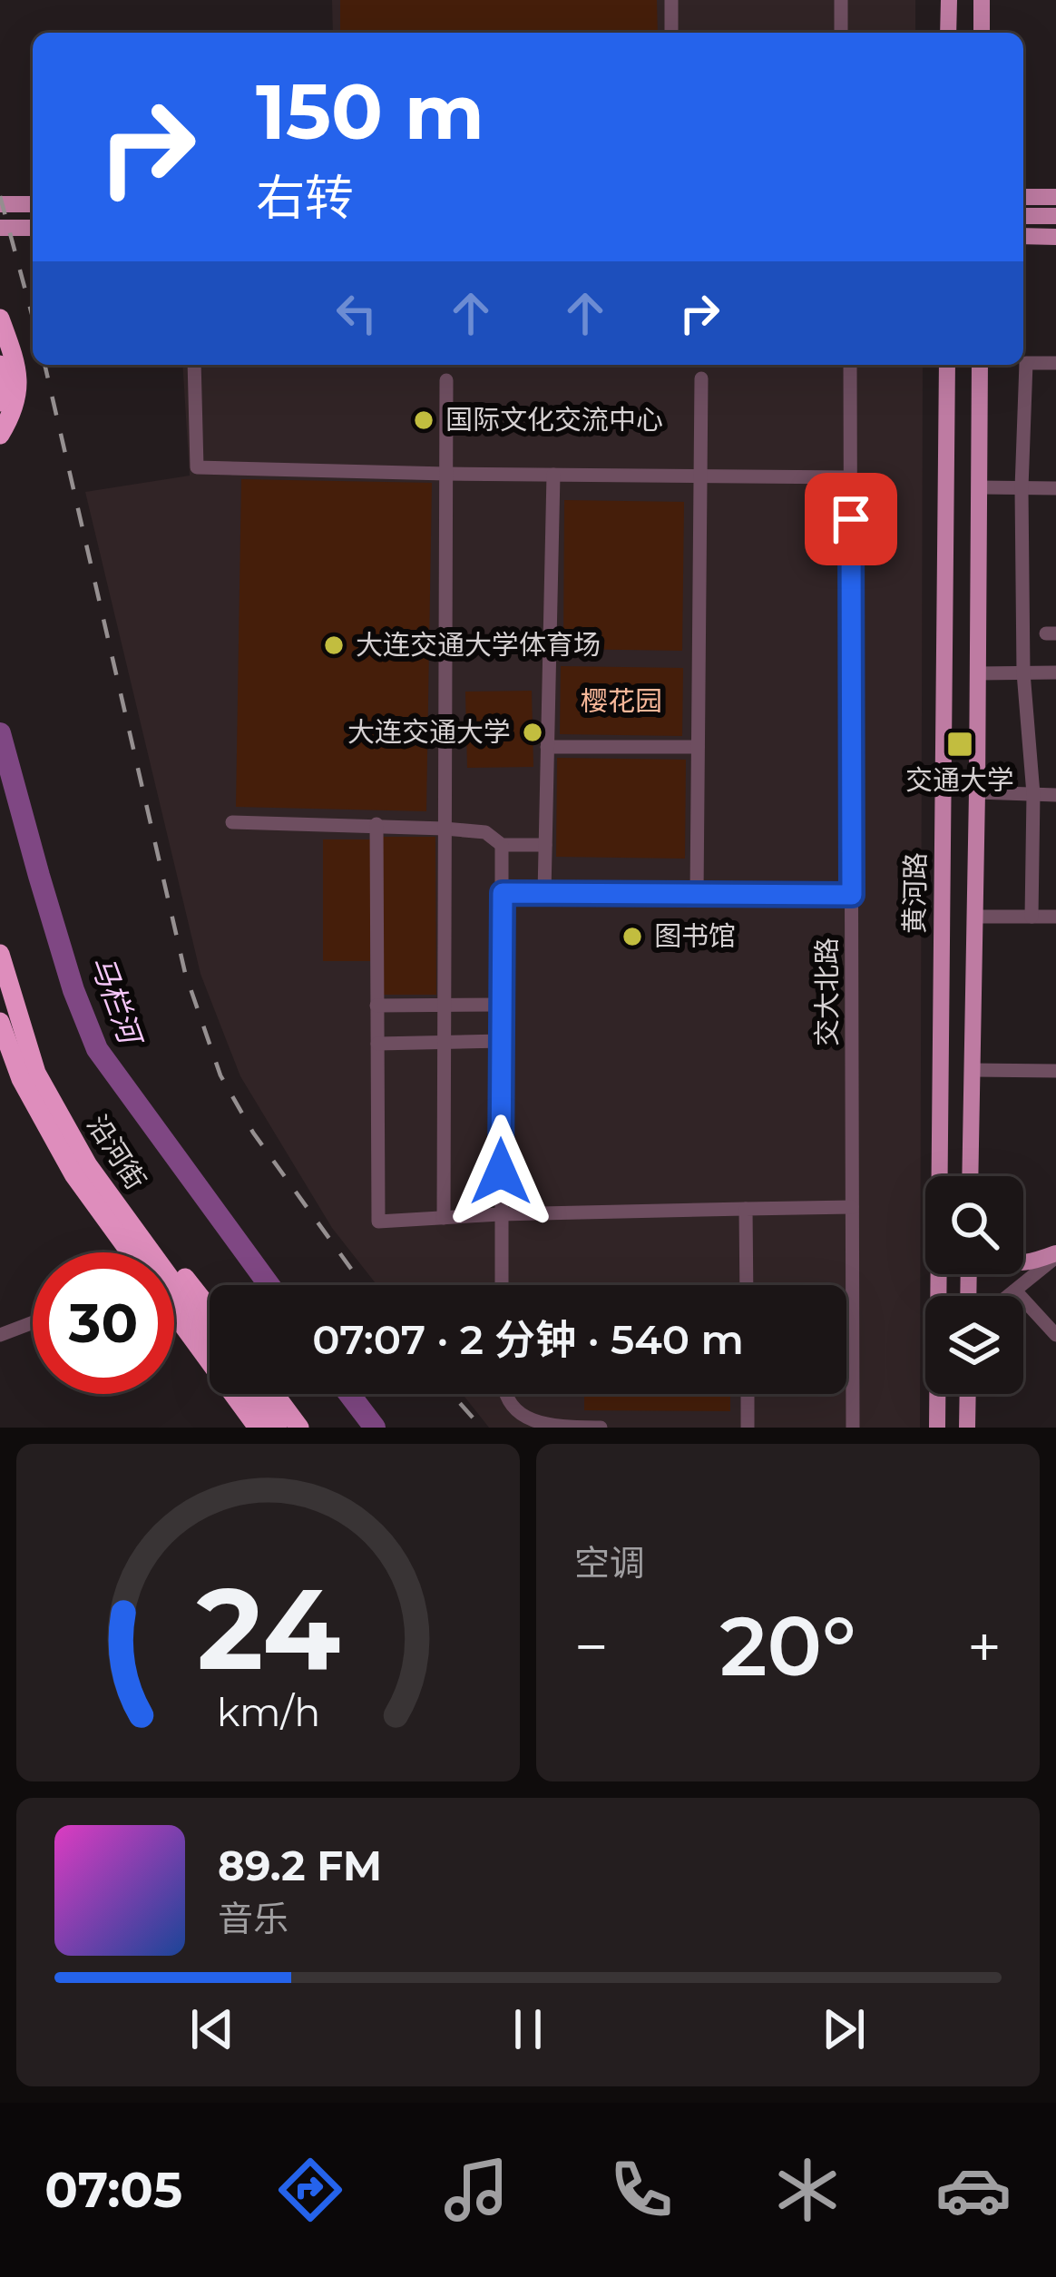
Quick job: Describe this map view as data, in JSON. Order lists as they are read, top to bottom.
{
  "streets": {
    "highway": ["沿河街"],
    "main road": ["黄河路"],
    "street": ["交大北路"]
  },
  "water": ["马栏河"],
  "parks": ["樱花园"],
  "places": {
    "other": [
      "国际文化交流中心",
      "大连交通大学体育场",
      "大连交通大学",
      "图书馆"
    ],
    "transit": ["交通大学"]
  },
  "page": {
    "turn": ["150 m", "右转"],
    "limit": "30",
    "trip": "07:07 · 2 分钟 · 540 m",
    "tile": "空调",
    "heat": ["−", "20°", "+"],
    "song": ["89.2 FM", "音乐"],
    "tabs": "07:05",
    "gauge": ["24", "km/h"]
  }
}
